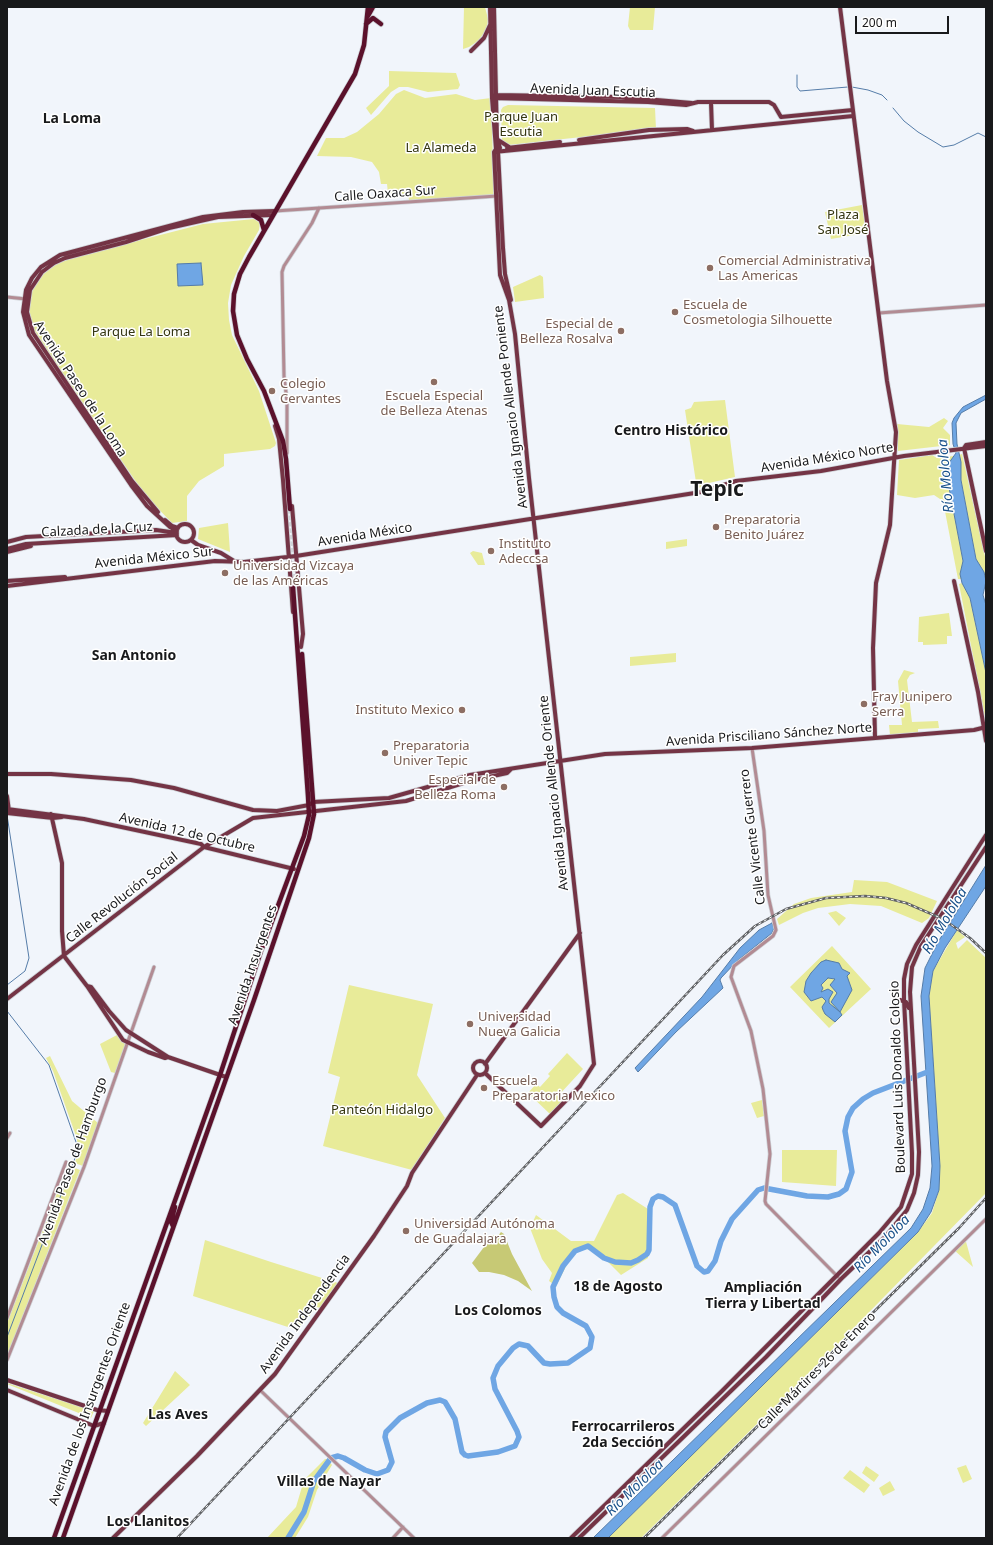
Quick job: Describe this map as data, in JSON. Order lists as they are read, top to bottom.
{
  "streets": {
    "highway": ["Avenida Insurgentes", "Avenida de los Insurgentes Oriente"],
    "main road": [
      "Avenida Juan Escutia",
      "Avenida Paseo de la Loma",
      "Avenida Ignacio Allende Poniente",
      "Avenida México Norte",
      "Calzada de la Cruz",
      "Avenida México",
      "Avenida México Sur",
      "Avenida Prisciliano Sánchez Norte",
      "Avenida Ignacio Allende Oriente",
      "Avenida 12 de Octubre",
      "Calle Revolución Social",
      "Boulevard Luis Donaldo Colosio",
      "Avenida Independencia"
    ],
    "street": [
      "Calle Oaxaca Sur",
      "Calle Vicente Guerrero",
      "Avenida Paseo de Hamburgo",
      "Calle Mártires 26 de Enero"
    ]
  },
  "crossings": [
    ["Avenida Juan Escutia", "Avenida Ignacio Allende Poniente"],
    ["Calle Oaxaca Sur", "Avenida Paseo de la Loma"],
    ["Calle Oaxaca Sur", "Avenida Ignacio Allende Poniente"],
    ["Avenida Paseo de la Loma", "Calzada de la Cruz"],
    ["Avenida Ignacio Allende Poniente", "Avenida México Norte"],
    ["Avenida Ignacio Allende Poniente", "Avenida Ignacio Allende Oriente"],
    ["Avenida México Norte", "Avenida México"],
    ["Avenida México Norte", "Avenida Ignacio Allende Oriente"],
    ["Avenida México", "Avenida México Sur"],
    ["Avenida México", "Avenida Insurgentes"],
    ["Avenida México Sur", "Avenida Insurgentes"],
    ["Avenida Prisciliano Sánchez Norte", "Avenida Ignacio Allende Oriente"],
    ["Avenida Prisciliano Sánchez Norte", "Calle Vicente Guerrero"],
    ["Avenida Ignacio Allende Oriente", "Avenida Independencia"],
    ["Avenida 12 de Octubre", "Calle Revolución Social"],
    ["Avenida 12 de Octubre", "Avenida Insurgentes"],
    ["Calle Vicente Guerrero", "Boulevard Luis Donaldo Colosio"],
    ["Calle Revolución Social", "Avenida Insurgentes"],
    ["Avenida Insurgentes", "Avenida de los Insurgentes Oriente"]
  ],
  "districts": [
    "La Loma",
    "Centro Histórico",
    "Tepic",
    "San Antonio",
    "18 de Agosto",
    "Ampliación Tierra y Libertad",
    "Los Colomos",
    "Las Aves",
    "Ferrocarrileros 2da Sección",
    "Villas de Nayar",
    "Los Llanitos"
  ],
  "water": ["Río Mololoa"],
  "parks": [
    "Parque Juan Escutia",
    "La Alameda",
    "Plaza San José",
    "Parque La Loma",
    "Panteón Hidalgo"
  ],
  "places": [
    "Comercial Administrativa Las Americas",
    "Escuela de Cosmetologia Silhouette",
    "Especial de Belleza Rosalva",
    "Escuela Especial de Belleza Atenas",
    "Colegio Cervantes",
    "Preparatoria Benito Juárez",
    "Instituto Adeccsa",
    "Universidad Vizcaya de las Américas",
    "Fray Junipero Serra",
    "Instituto Mexico",
    "Preparatoria Univer Tepic",
    "Especial de Belleza Roma",
    "Universidad Nueva Galicia",
    "Escuela Preparatoria Mexico",
    "Universidad Autónoma de Guadalajara"
  ],
  "scale_bar": "200 m"
}
